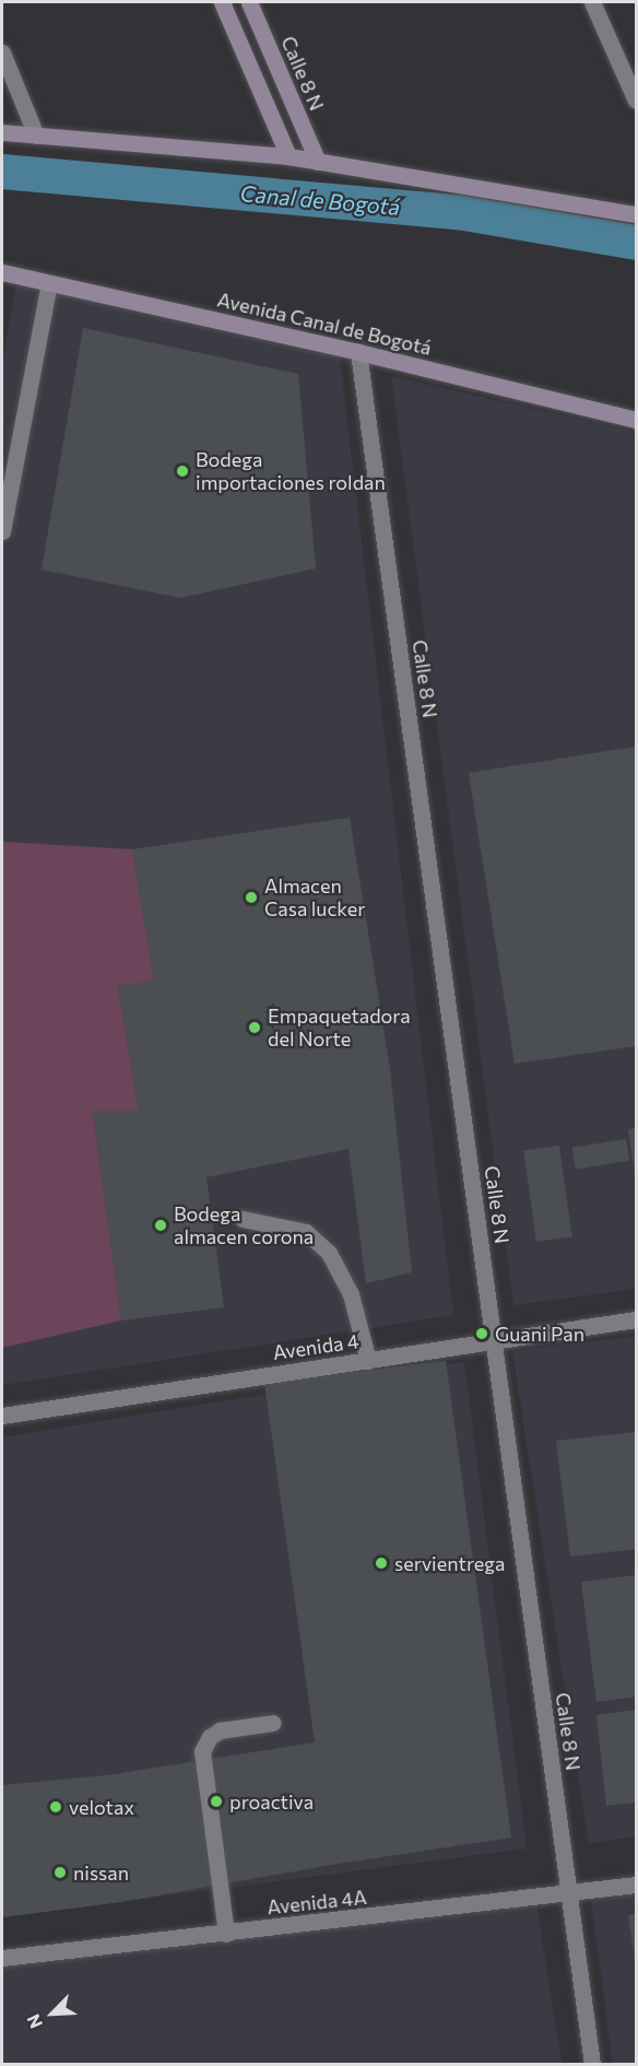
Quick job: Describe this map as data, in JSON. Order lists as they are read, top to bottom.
{
  "streets": {
    "main road": ["Calle 8 N", "Avenida Canal de Bogotá"],
    "street": ["Avenida 4", "Avenida 4A"]
  },
  "crossings": [
    ["Calle 8 N", "Avenida Canal de Bogotá"],
    ["Calle 8 N", "Avenida 4"],
    ["Calle 8 N", "Avenida 4A"]
  ],
  "water": ["Canal de Bogotá"],
  "places": [
    "Bodega importaciones roldan",
    "Almacen Casa lucker",
    "Empaquetadora del Norte",
    "Bodega almacen corona",
    "Guani Pan",
    "servientrega",
    "proactiva",
    "velotax",
    "nissan"
  ],
  "north": "bottom left"
}
